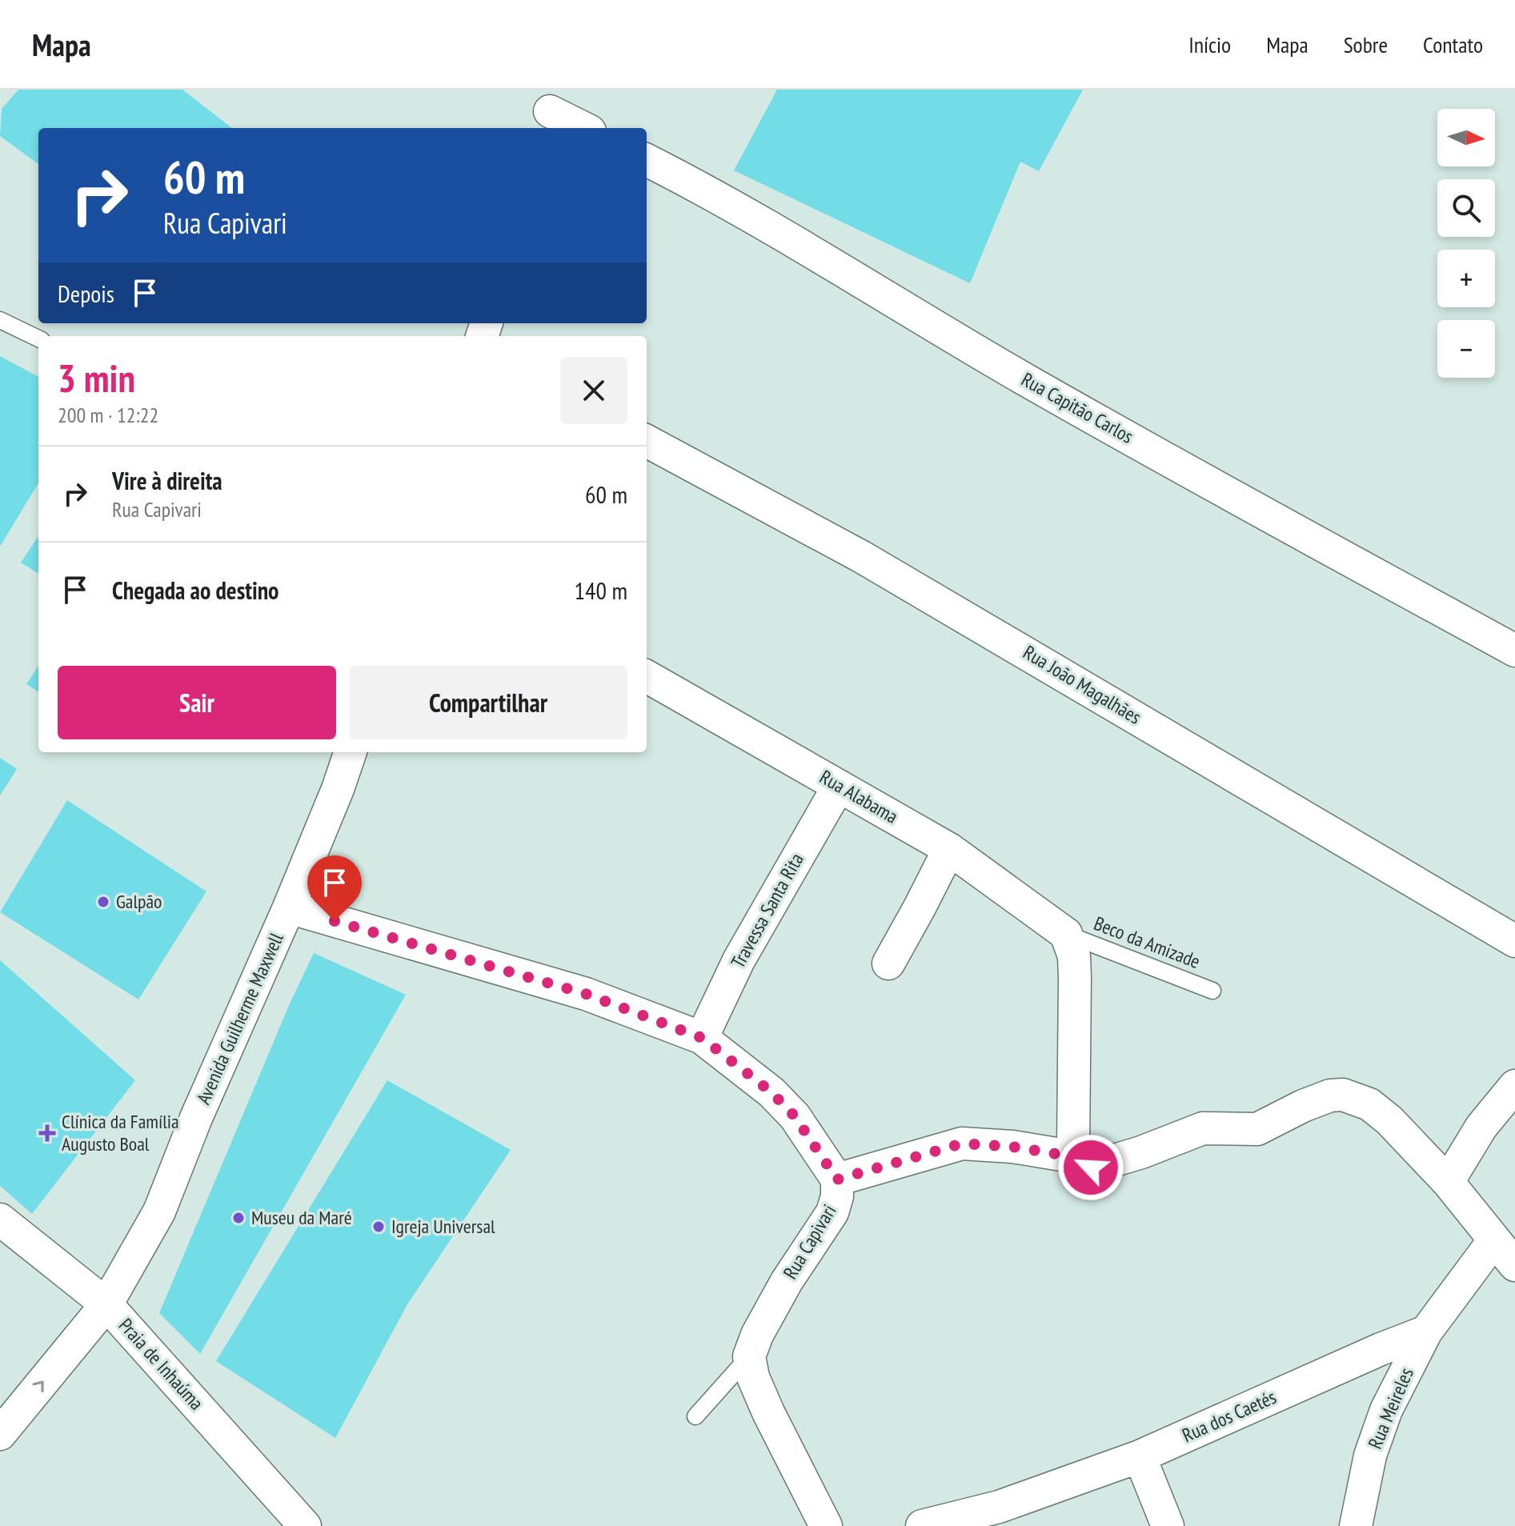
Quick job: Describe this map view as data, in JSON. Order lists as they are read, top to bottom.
{
  "streets": {
    "street": [
      "Rua Capitão Carlos",
      "Rua João Magalhães",
      "Rua Alabama",
      "Travessa Santa Rita",
      "Avenida Guilherme Maxwell",
      "Rua Capivari",
      "Praia de Inhaúma",
      "Rua Meireles",
      "Rua dos Caetés"
    ],
    "lane": ["Beco da Amizade"]
  },
  "crossings": [
    ["Rua Alabama", "Travessa Santa Rita"],
    ["Rua Alabama", "Beco da Amizade"],
    ["Travessa Santa Rita", "Rua Capivari"],
    ["Avenida Guilherme Maxwell", "Rua Capivari"],
    ["Avenida Guilherme Maxwell", "Praia de Inhaúma"],
    ["Rua Meireles", "Rua dos Caetés"]
  ],
  "places": {
    "other": ["Galpão", "Museu da Maré", "Igreja Universal"],
    "health": ["Clínica da Família Augusto Boal"]
  },
  "north": "right",
  "page": {
    "header": "Mapa",
    "nav": [
      "Início",
      "Mapa",
      "Sobre",
      "Contato"
    ],
    "map_buttons": ["+", "−"],
    "turn": ["60 m", "Rua Capivari"],
    "then": "Depois",
    "heading": ["3 min", "200 m · 12:22"],
    "list": [
      {
        "name": "Vire à direita",
        "note": "Rua Capivari",
        "value": "60 m"
      },
      {
        "name": "Chegada ao destino",
        "value": "140 m"
      }
    ],
    "buttons": ["Sair", "Compartilhar"]
  }
}
